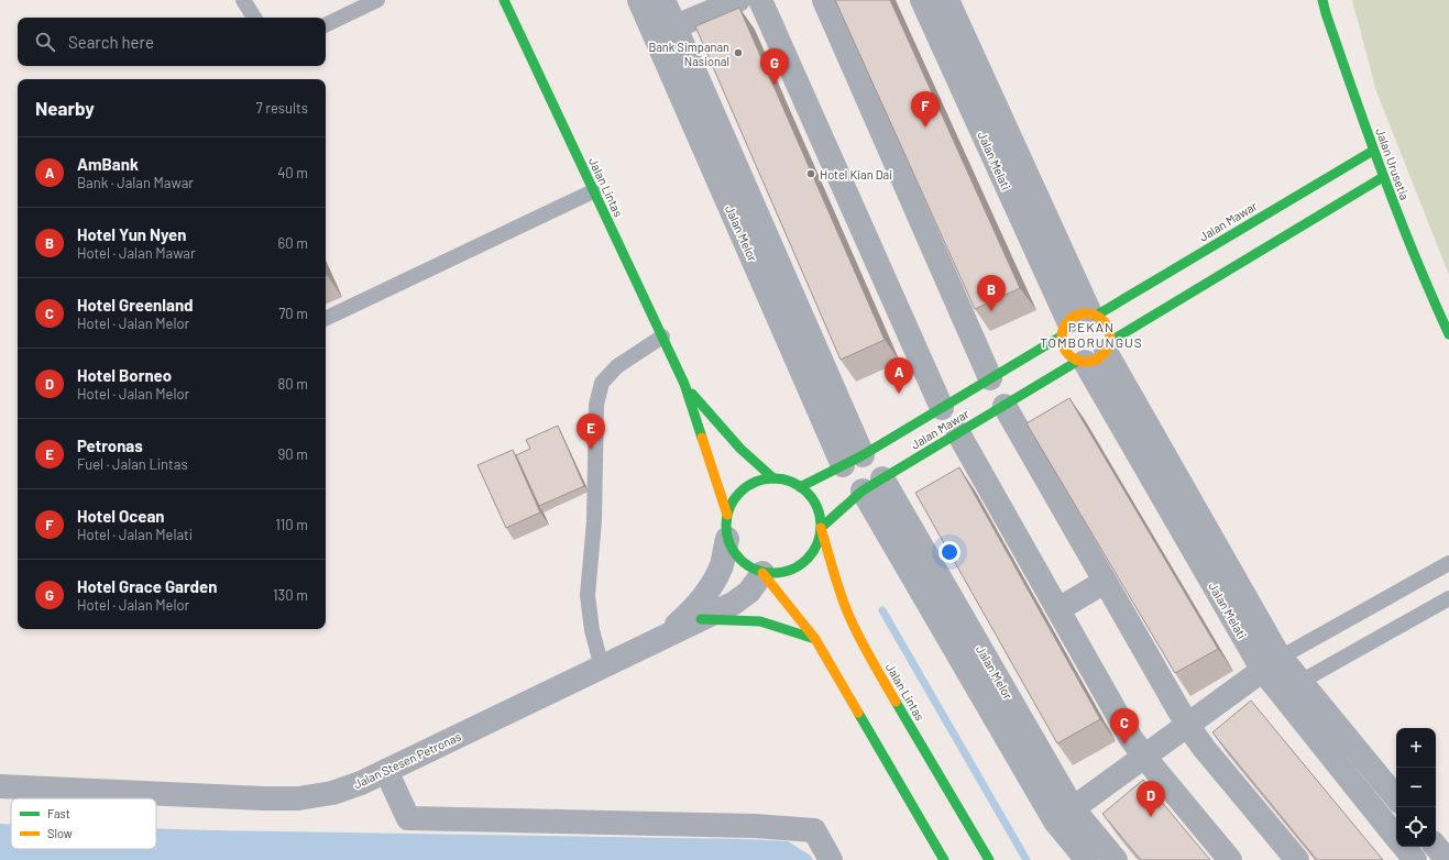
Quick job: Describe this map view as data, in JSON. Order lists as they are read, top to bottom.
{
  "streets": {
    "main road": ["Jalan Urusetia", "Jalan Lintas", "Jalan Mawar"],
    "street": ["Jalan Melati", "Jalan Melor", "Jalan Stesen Petronas"]
  },
  "crossings": [
    ["Jalan Melati", "Jalan Mawar"],
    ["Jalan Urusetia", "Jalan Mawar"],
    ["Jalan Lintas", "Jalan Mawar"],
    ["Jalan Lintas", "Jalan Stesen Petronas"],
    ["Jalan Mawar", "Jalan Melor"],
    ["Jalan Mawar", "Jalan Stesen Petronas"]
  ],
  "districts": ["PEKAN TOMBORUNGUS"],
  "places": ["Bank Simpanan Nasional", "Hotel Kian Dai"],
  "legend": ["Fast", "Slow"],
  "page": {
    "search": "Search here",
    "pins": [
      "G",
      "F",
      "B",
      "A",
      "E",
      "C",
      "D"
    ],
    "heading": ["Nearby", "7 results"],
    "list": [
      {
        "mark": "A",
        "name": "AmBank",
        "note": "Bank · Jalan Mawar",
        "value": "40 m"
      },
      {
        "mark": "B",
        "name": "Hotel Yun Nyen",
        "note": "Hotel · Jalan Mawar",
        "value": "60 m"
      },
      {
        "mark": "C",
        "name": "Hotel Greenland",
        "note": "Hotel · Jalan Melor",
        "value": "70 m"
      },
      {
        "mark": "D",
        "name": "Hotel Borneo",
        "note": "Hotel · Jalan Melor",
        "value": "80 m"
      },
      {
        "mark": "E",
        "name": "Petronas",
        "note": "Fuel · Jalan Lintas",
        "value": "90 m"
      },
      {
        "mark": "F",
        "name": "Hotel Ocean",
        "note": "Hotel · Jalan Melati",
        "value": "110 m"
      },
      {
        "mark": "G",
        "name": "Hotel Grace Garden",
        "note": "Hotel · Jalan Melor",
        "value": "130 m"
      }
    ],
    "map_buttons": ["+", "−"]
  }
}
